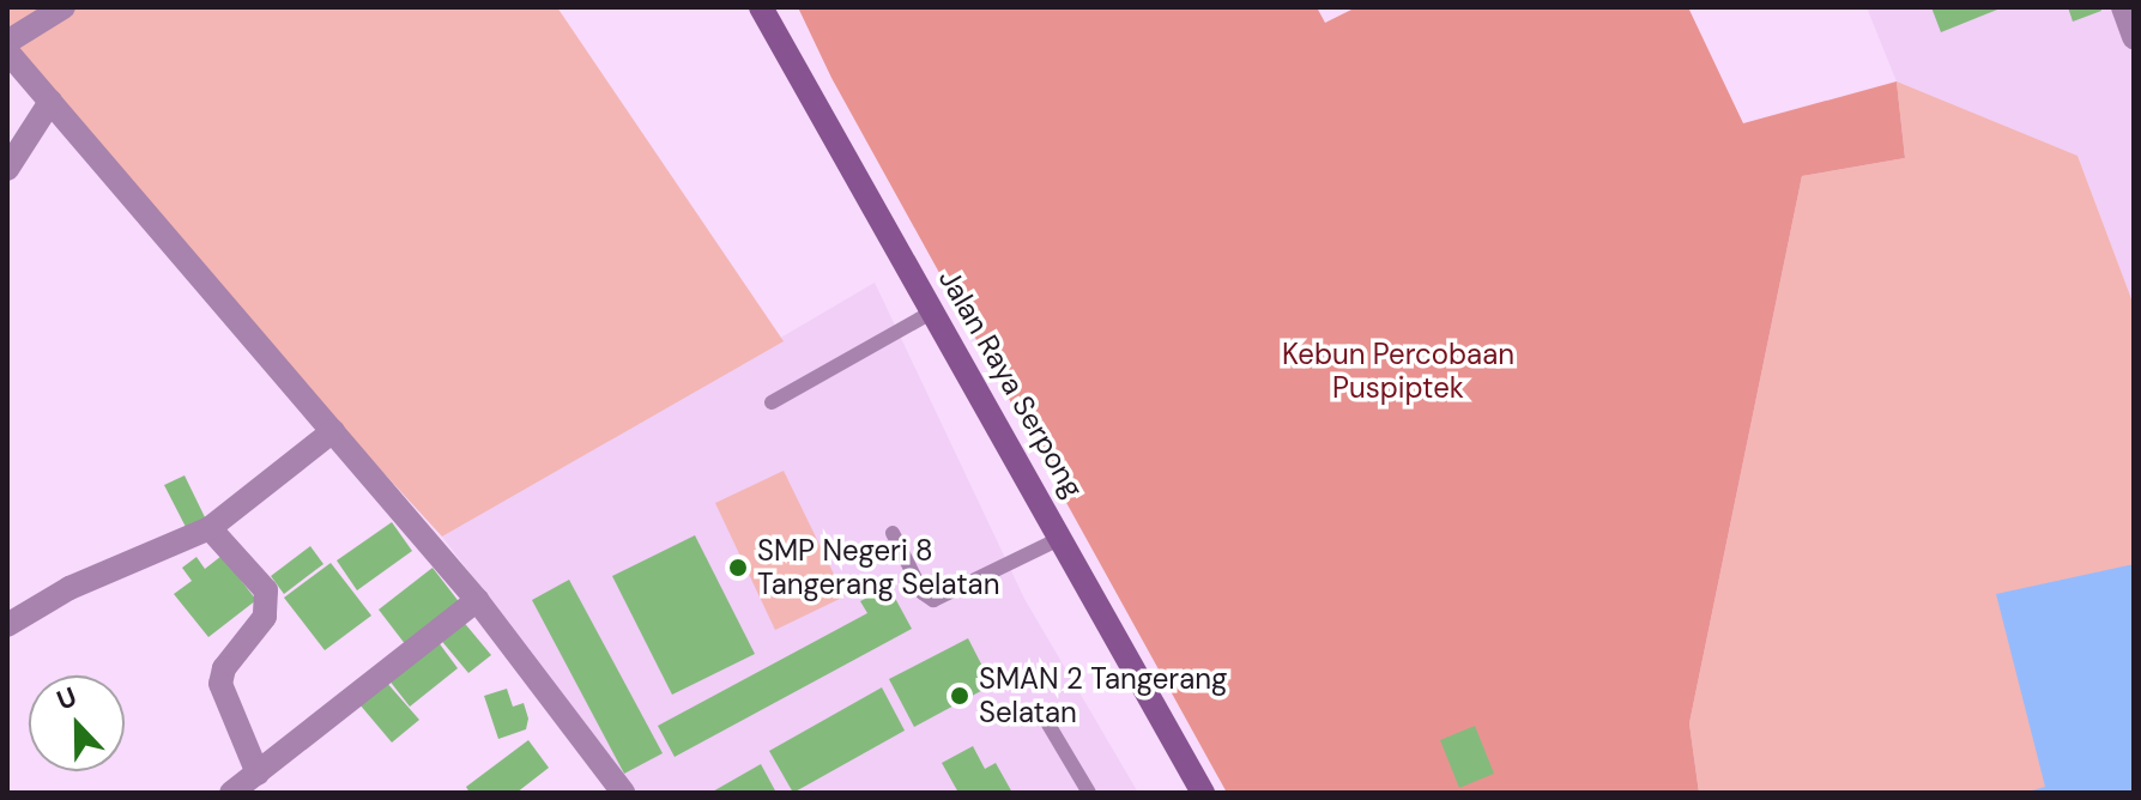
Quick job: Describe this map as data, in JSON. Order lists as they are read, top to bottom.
{
  "streets": {
    "main road": ["Jalan Raya Serpong"]
  },
  "parks": ["Kebun Percobaan Puspiptek"],
  "places": ["SMP Negeri 8 Tangerang Selatan", "SMAN 2 Tangerang Selatan"],
  "north": "top"
}
